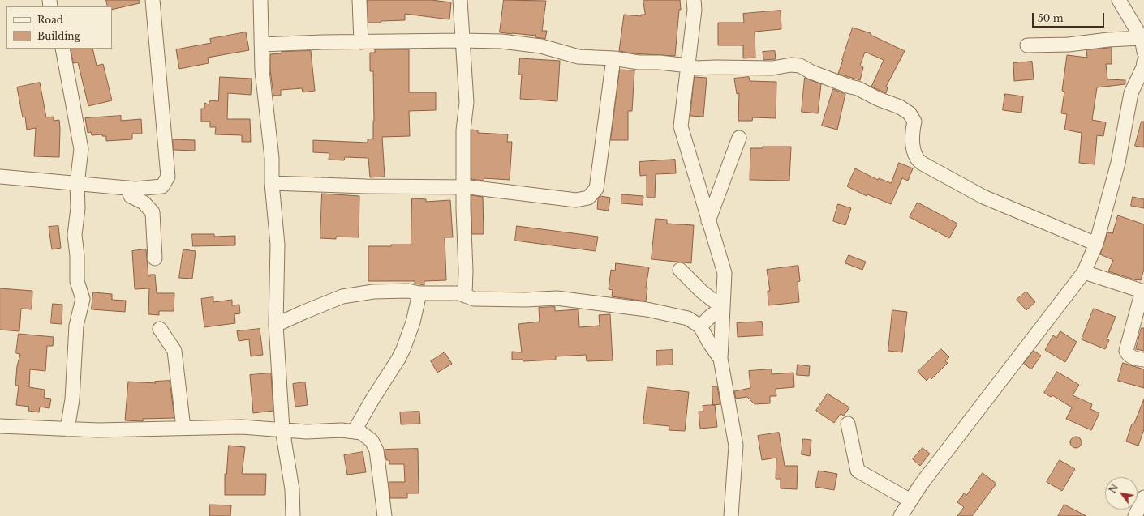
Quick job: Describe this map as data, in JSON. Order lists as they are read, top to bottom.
{
  "legend": ["Road", "Building"],
  "scale_bar": "50 m",
  "north": "top left"
}
